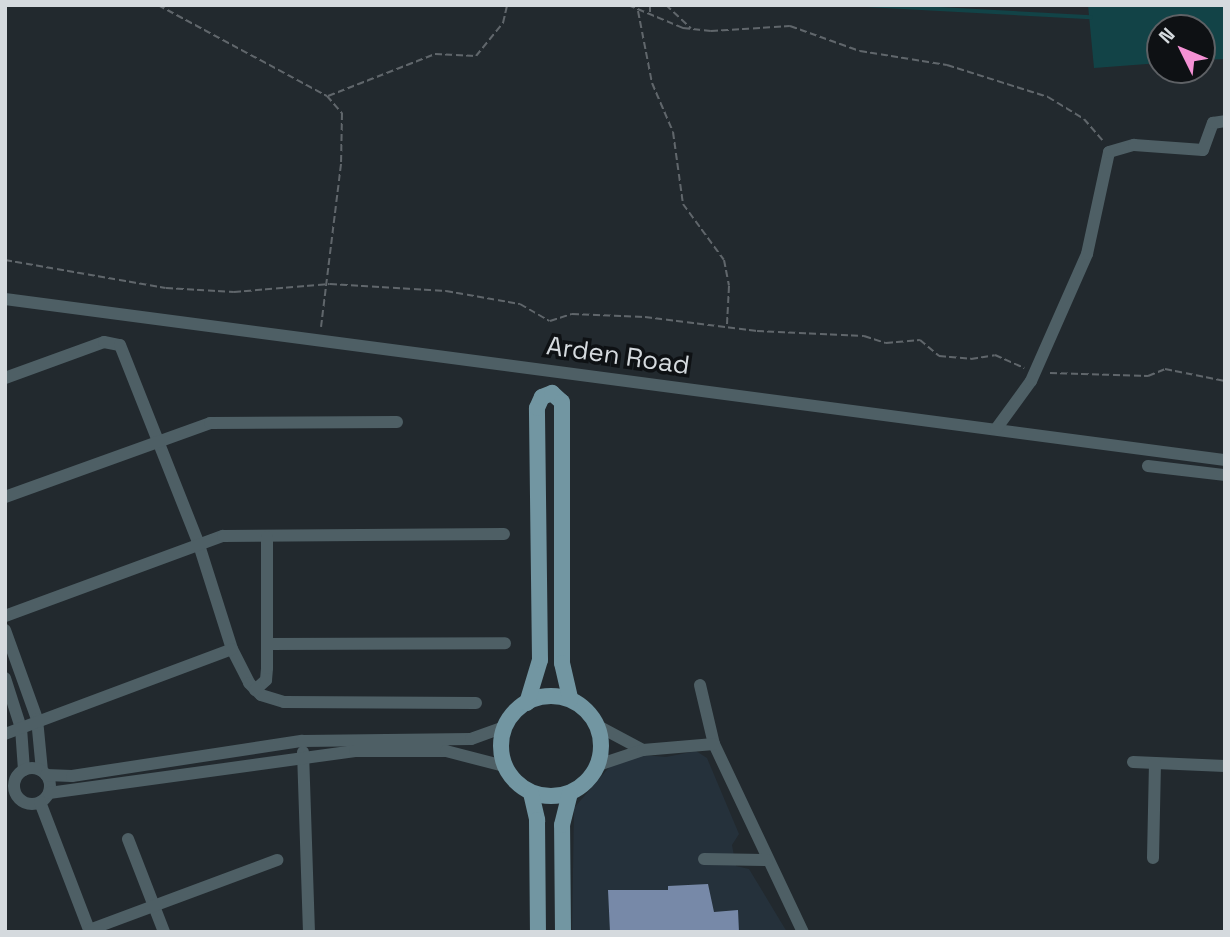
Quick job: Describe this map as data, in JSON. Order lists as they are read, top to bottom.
{
  "streets": {
    "street": ["Arden Road"]
  },
  "north": "top left"
}
